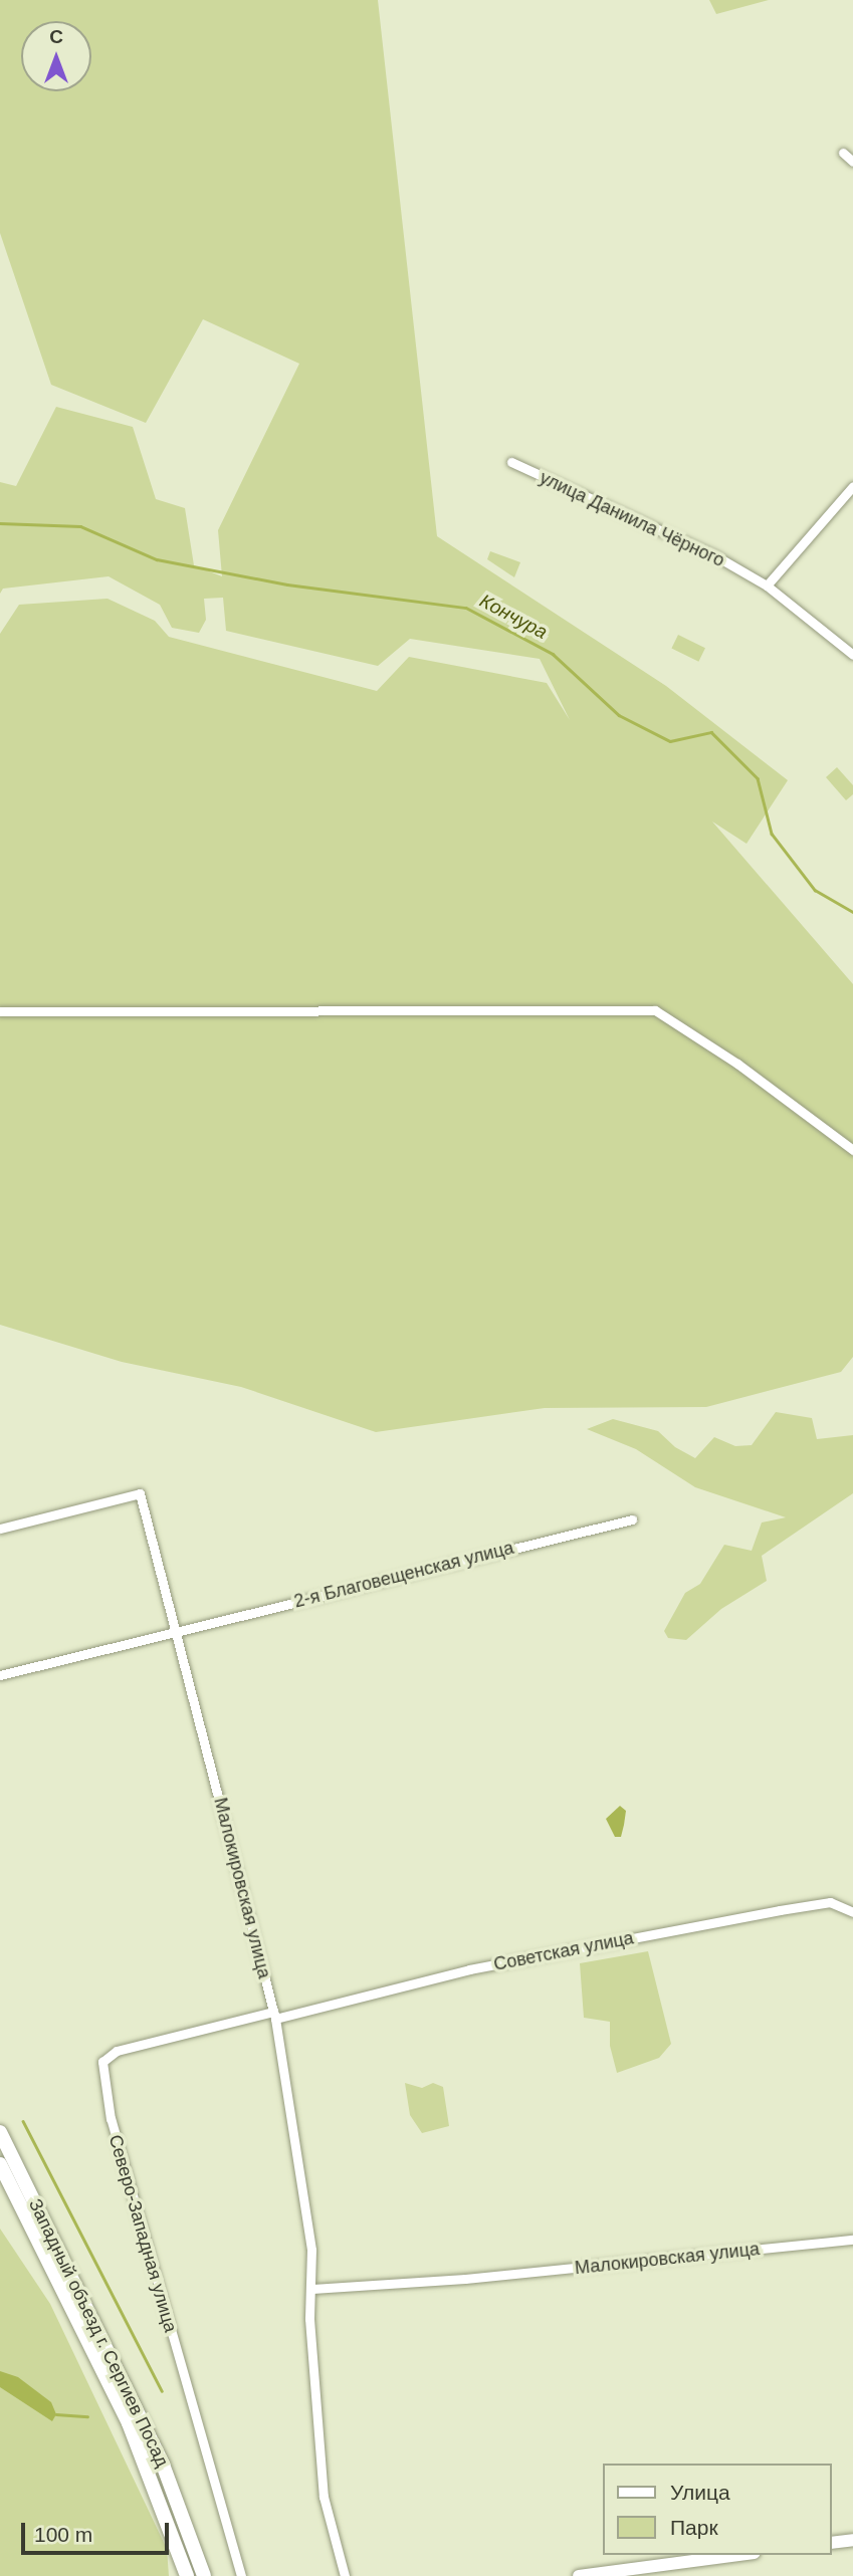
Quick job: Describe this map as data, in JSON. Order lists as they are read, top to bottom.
{
  "streets": {
    "main road": ["Западный объезд г. Сергиев Посад"],
    "street": [
      "улица Даниила Чёрного",
      "2-я Благовещенская улица",
      "Малокировская улица",
      "Советская улица",
      "Северо-Западная улица"
    ]
  },
  "crossings": [
    ["2-я Благовещенская улица", "Малокировская улица"],
    ["Малокировская улица", "Советская улица"],
    ["Малокировская улица", "Северо-Западная улица"],
    ["Советская улица", "Северо-Западная улица"]
  ],
  "water": ["Кончура"],
  "legend": ["Улица", "Парк"],
  "scale_bar": "100 m",
  "north": "top"
}
